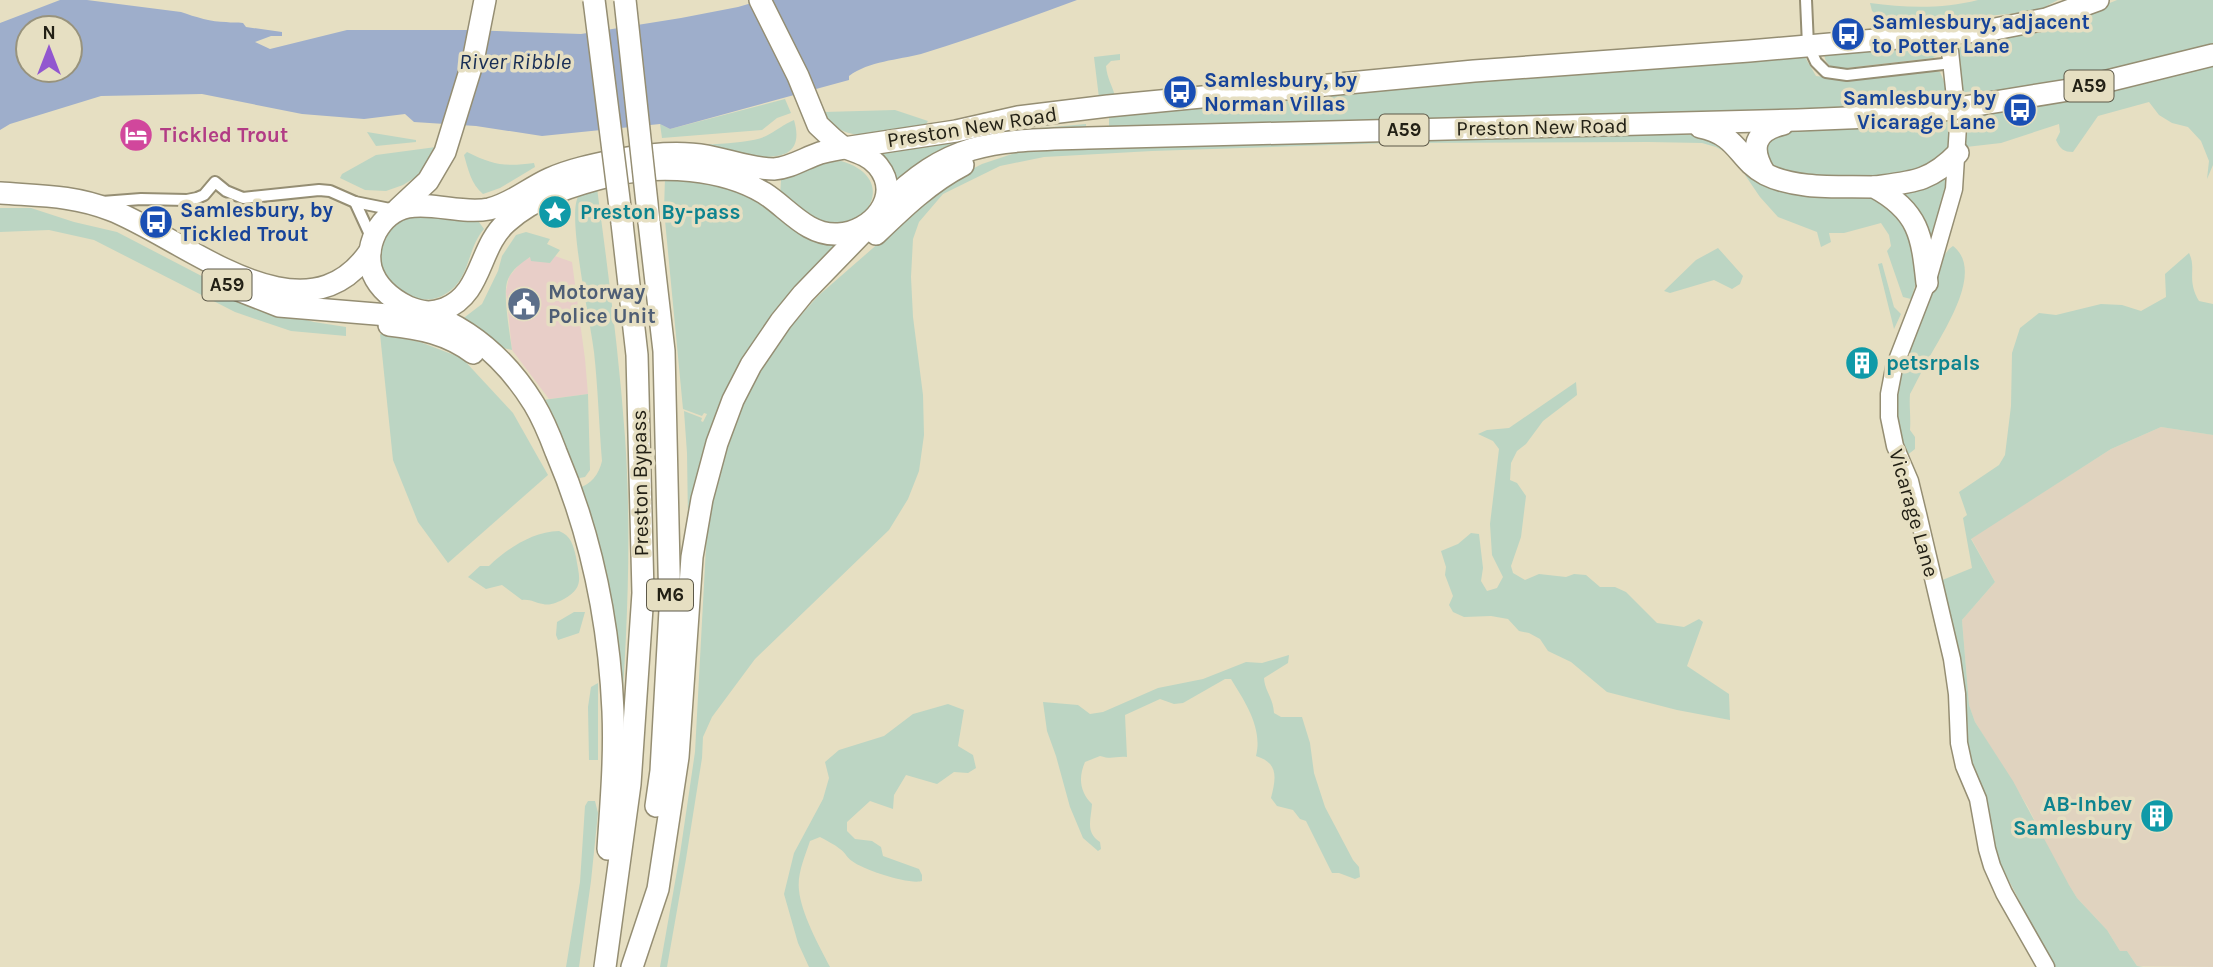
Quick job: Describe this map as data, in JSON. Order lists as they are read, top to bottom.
{
  "streets": {
    "highway": [
      "A59",
      "Preston New Road",
      "Preston Bypass",
      "M6"
    ],
    "street": ["Vicarage Lane"]
  },
  "water": ["River Ribble"],
  "places": {
    "bus stop": [
      "Samlesbury, adjacent to Potter Lane",
      "Samlesbury, by Norman Villas",
      "Samlesbury, by Vicarage Lane",
      "Samlesbury, by Tickled Trout"
    ],
    "hotel": ["Tickled Trout"],
    "place": ["Preston By-pass"],
    "public building": ["Motorway Police Unit"],
    "building": ["petsrpals", "AB-Inbev Samlesbury"]
  },
  "north": "top"
}
